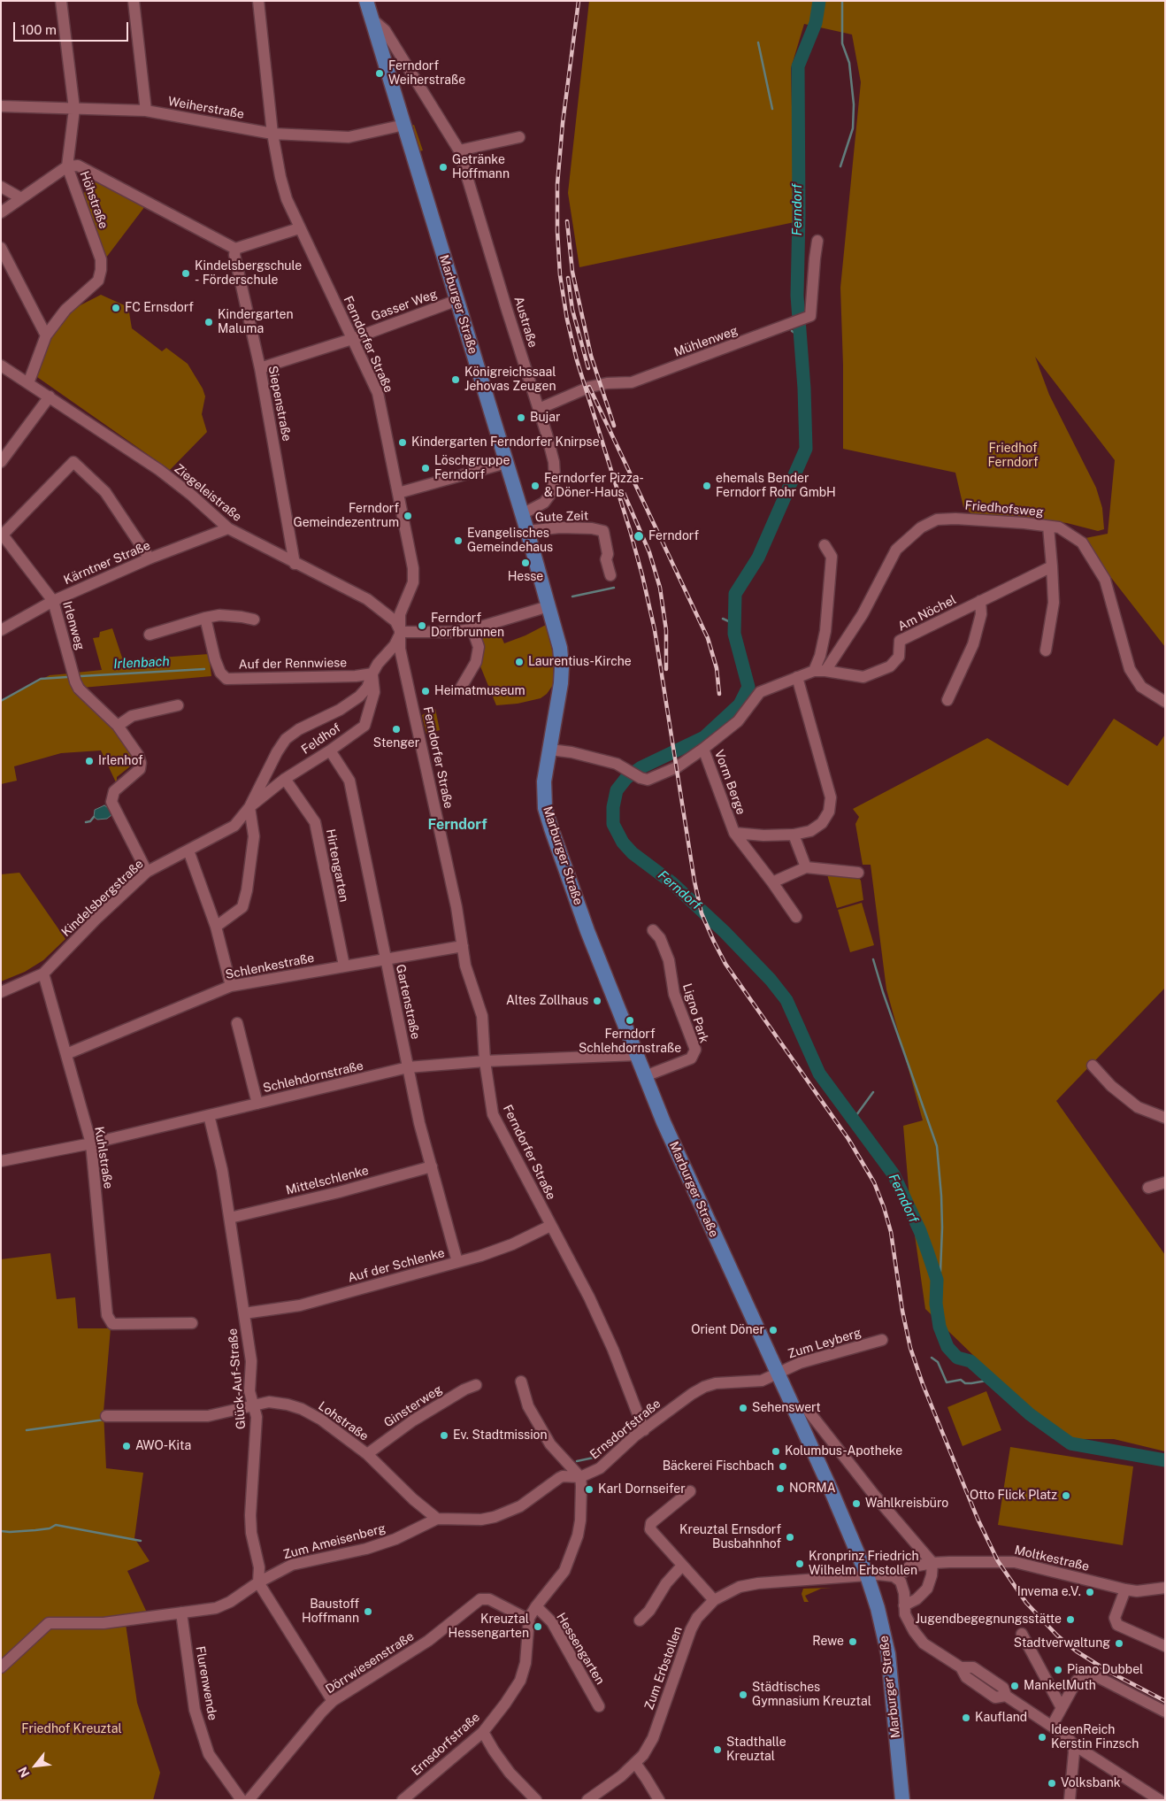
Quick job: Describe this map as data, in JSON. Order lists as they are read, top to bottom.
{
  "streets": {
    "main road": ["Marburger Straße"],
    "street": [
      "Weiherstraße",
      "Höhstraße",
      "Gasser Weg",
      "Austraße",
      "Mühlenweg",
      "Ferndorfer Straße",
      "Siepenstraße",
      "Ziegeleistraße",
      "Friedhofsweg",
      "Gute Zeit",
      "Kärntner Straße",
      "Am Nöchel",
      "Irlenweg",
      "Auf der Rennwiese",
      "Feldhof",
      "Vorm Berge",
      "Hirtengarten",
      "Kindelsbergstraße",
      "Schlenkestraße",
      "Gartenstraße",
      "Ligno Park",
      "Schlehdornstraße",
      "Kuhlstraße",
      "Mittelschlenke",
      "Auf der Schlenke",
      "Zum Leyberg",
      "Glück-Auf-Straße",
      "Ginsterweg",
      "Lohstraße",
      "Ernsdorfstraße",
      "Zum Ameisenberg",
      "Moltkestraße",
      "Hessengarten",
      "Dörrwiesenstraße",
      "Zum Erbstollen",
      "Flurenwende"
    ]
  },
  "crossings": [
    ["Weiherstraße", "Höhstraße"],
    ["Weiherstraße", "Marburger Straße"],
    ["Weiherstraße", "Ferndorfer Straße"],
    ["Höhstraße", "Ziegeleistraße"],
    ["Marburger Straße", "Gasser Weg"],
    ["Marburger Straße", "Austraße"],
    ["Marburger Straße", "Gute Zeit"],
    ["Marburger Straße", "Vorm Berge"],
    ["Marburger Straße", "Ligno Park"],
    ["Marburger Straße", "Schlehdornstraße"],
    ["Marburger Straße", "Zum Leyberg"],
    ["Marburger Straße", "Ernsdorfstraße"],
    ["Marburger Straße", "Zum Erbstollen"],
    ["Gasser Weg", "Ferndorfer Straße"],
    ["Gasser Weg", "Siepenstraße"],
    ["Austraße", "Mühlenweg"],
    ["Ferndorfer Straße", "Ziegeleistraße"],
    ["Ferndorfer Straße", "Kindelsbergstraße"],
    ["Ferndorfer Straße", "Schlenkestraße"],
    ["Ferndorfer Straße", "Schlehdornstraße"],
    ["Ferndorfer Straße", "Auf der Schlenke"],
    ["Ferndorfer Straße", "Ernsdorfstraße"],
    ["Siepenstraße", "Ziegeleistraße"],
    ["Ziegeleistraße", "Kärntner Straße"],
    ["Ziegeleistraße", "Kindelsbergstraße"],
    ["Friedhofsweg", "Am Nöchel"],
    ["Kärntner Straße", "Irlenweg"],
    ["Irlenweg", "Kindelsbergstraße"],
    ["Auf der Rennwiese", "Feldhof"],
    ["Auf der Rennwiese", "Kindelsbergstraße"],
    ["Feldhof", "Hirtengarten"],
    ["Feldhof", "Kindelsbergstraße"],
    ["Feldhof", "Gartenstraße"],
    ["Hirtengarten", "Schlenkestraße"],
    ["Kindelsbergstraße", "Kuhlstraße"],
    ["Schlenkestraße", "Gartenstraße"],
    ["Schlenkestraße", "Kuhlstraße"],
    ["Gartenstraße", "Schlehdornstraße"],
    ["Gartenstraße", "Mittelschlenke"],
    ["Gartenstraße", "Auf der Schlenke"],
    ["Schlehdornstraße", "Kuhlstraße"],
    ["Schlehdornstraße", "Glück-Auf-Straße"],
    ["Mittelschlenke", "Glück-Auf-Straße"],
    ["Auf der Schlenke", "Glück-Auf-Straße"],
    ["Zum Leyberg", "Ernsdorfstraße"],
    ["Glück-Auf-Straße", "Lohstraße"],
    ["Glück-Auf-Straße", "Zum Ameisenberg"],
    ["Ginsterweg", "Lohstraße"],
    ["Lohstraße", "Zum Ameisenberg"],
    ["Ernsdorfstraße", "Zum Ameisenberg"],
    ["Ernsdorfstraße", "Hessengarten"],
    ["Ernsdorfstraße", "Dörrwiesenstraße"],
    ["Zum Ameisenberg", "Flurenwende"]
  ],
  "districts": ["Ferndorf"],
  "water": ["Ferndorf", "Irlenbach"],
  "parks": ["Friedhof Ferndorf", "Friedhof Kreuztal"],
  "places": [
    "Ferndorf Weiherstraße",
    "Getränke Hoffmann",
    "Kindelsbergschule - Förderschule",
    "FC Ernsdorf",
    "Kindergarten Maluma",
    "Königreichssaal Jehovas Zeugen",
    "Bujar",
    "Kindergarten Ferndorfer Knirpse",
    "Löschgruppe Ferndorf",
    "Ferndorfer Pizza- & Döner-Haus",
    "ehemals Bender Ferndorf Rohr GmbH",
    "Ferndorf Gemeindezentrum",
    "Ferndorf",
    "Evangelisches Gemeindehaus",
    "Hesse",
    "Ferndorf Dorfbrunnen",
    "Laurentius-Kirche",
    "Heimatmuseum",
    "Stenger",
    "Irlenhof",
    "Altes Zollhaus",
    "Ferndorf Schlehdornstraße",
    "Orient Döner",
    "Sehenswert",
    "Ev. Stadtmission",
    "AWO-Kita",
    "Kolumbus-Apotheke",
    "Bäckerei Fischbach",
    "NORMA",
    "Karl Dornseifer",
    "Otto Flick Platz",
    "Wahlkreisbüro",
    "Kreuztal Ernsdorf Busbahnhof",
    "Kronprinz Friedrich Wilhelm Erbstollen",
    "Invema e.V.",
    "Baustoff Hoffmann",
    "Jugendbegegnungsstätte",
    "Kreuztal Hessengarten",
    "Rewe",
    "Stadtverwaltung",
    "Piano Dubbel",
    "MankelMuth",
    "Städtisches Gymnasium Kreuztal",
    "Kaufland",
    "IdeenReich Kerstin Finzsch",
    "Stadthalle Kreuztal",
    "Volksbank"
  ],
  "scale_bar": "100 m",
  "north": "bottom left"
}
